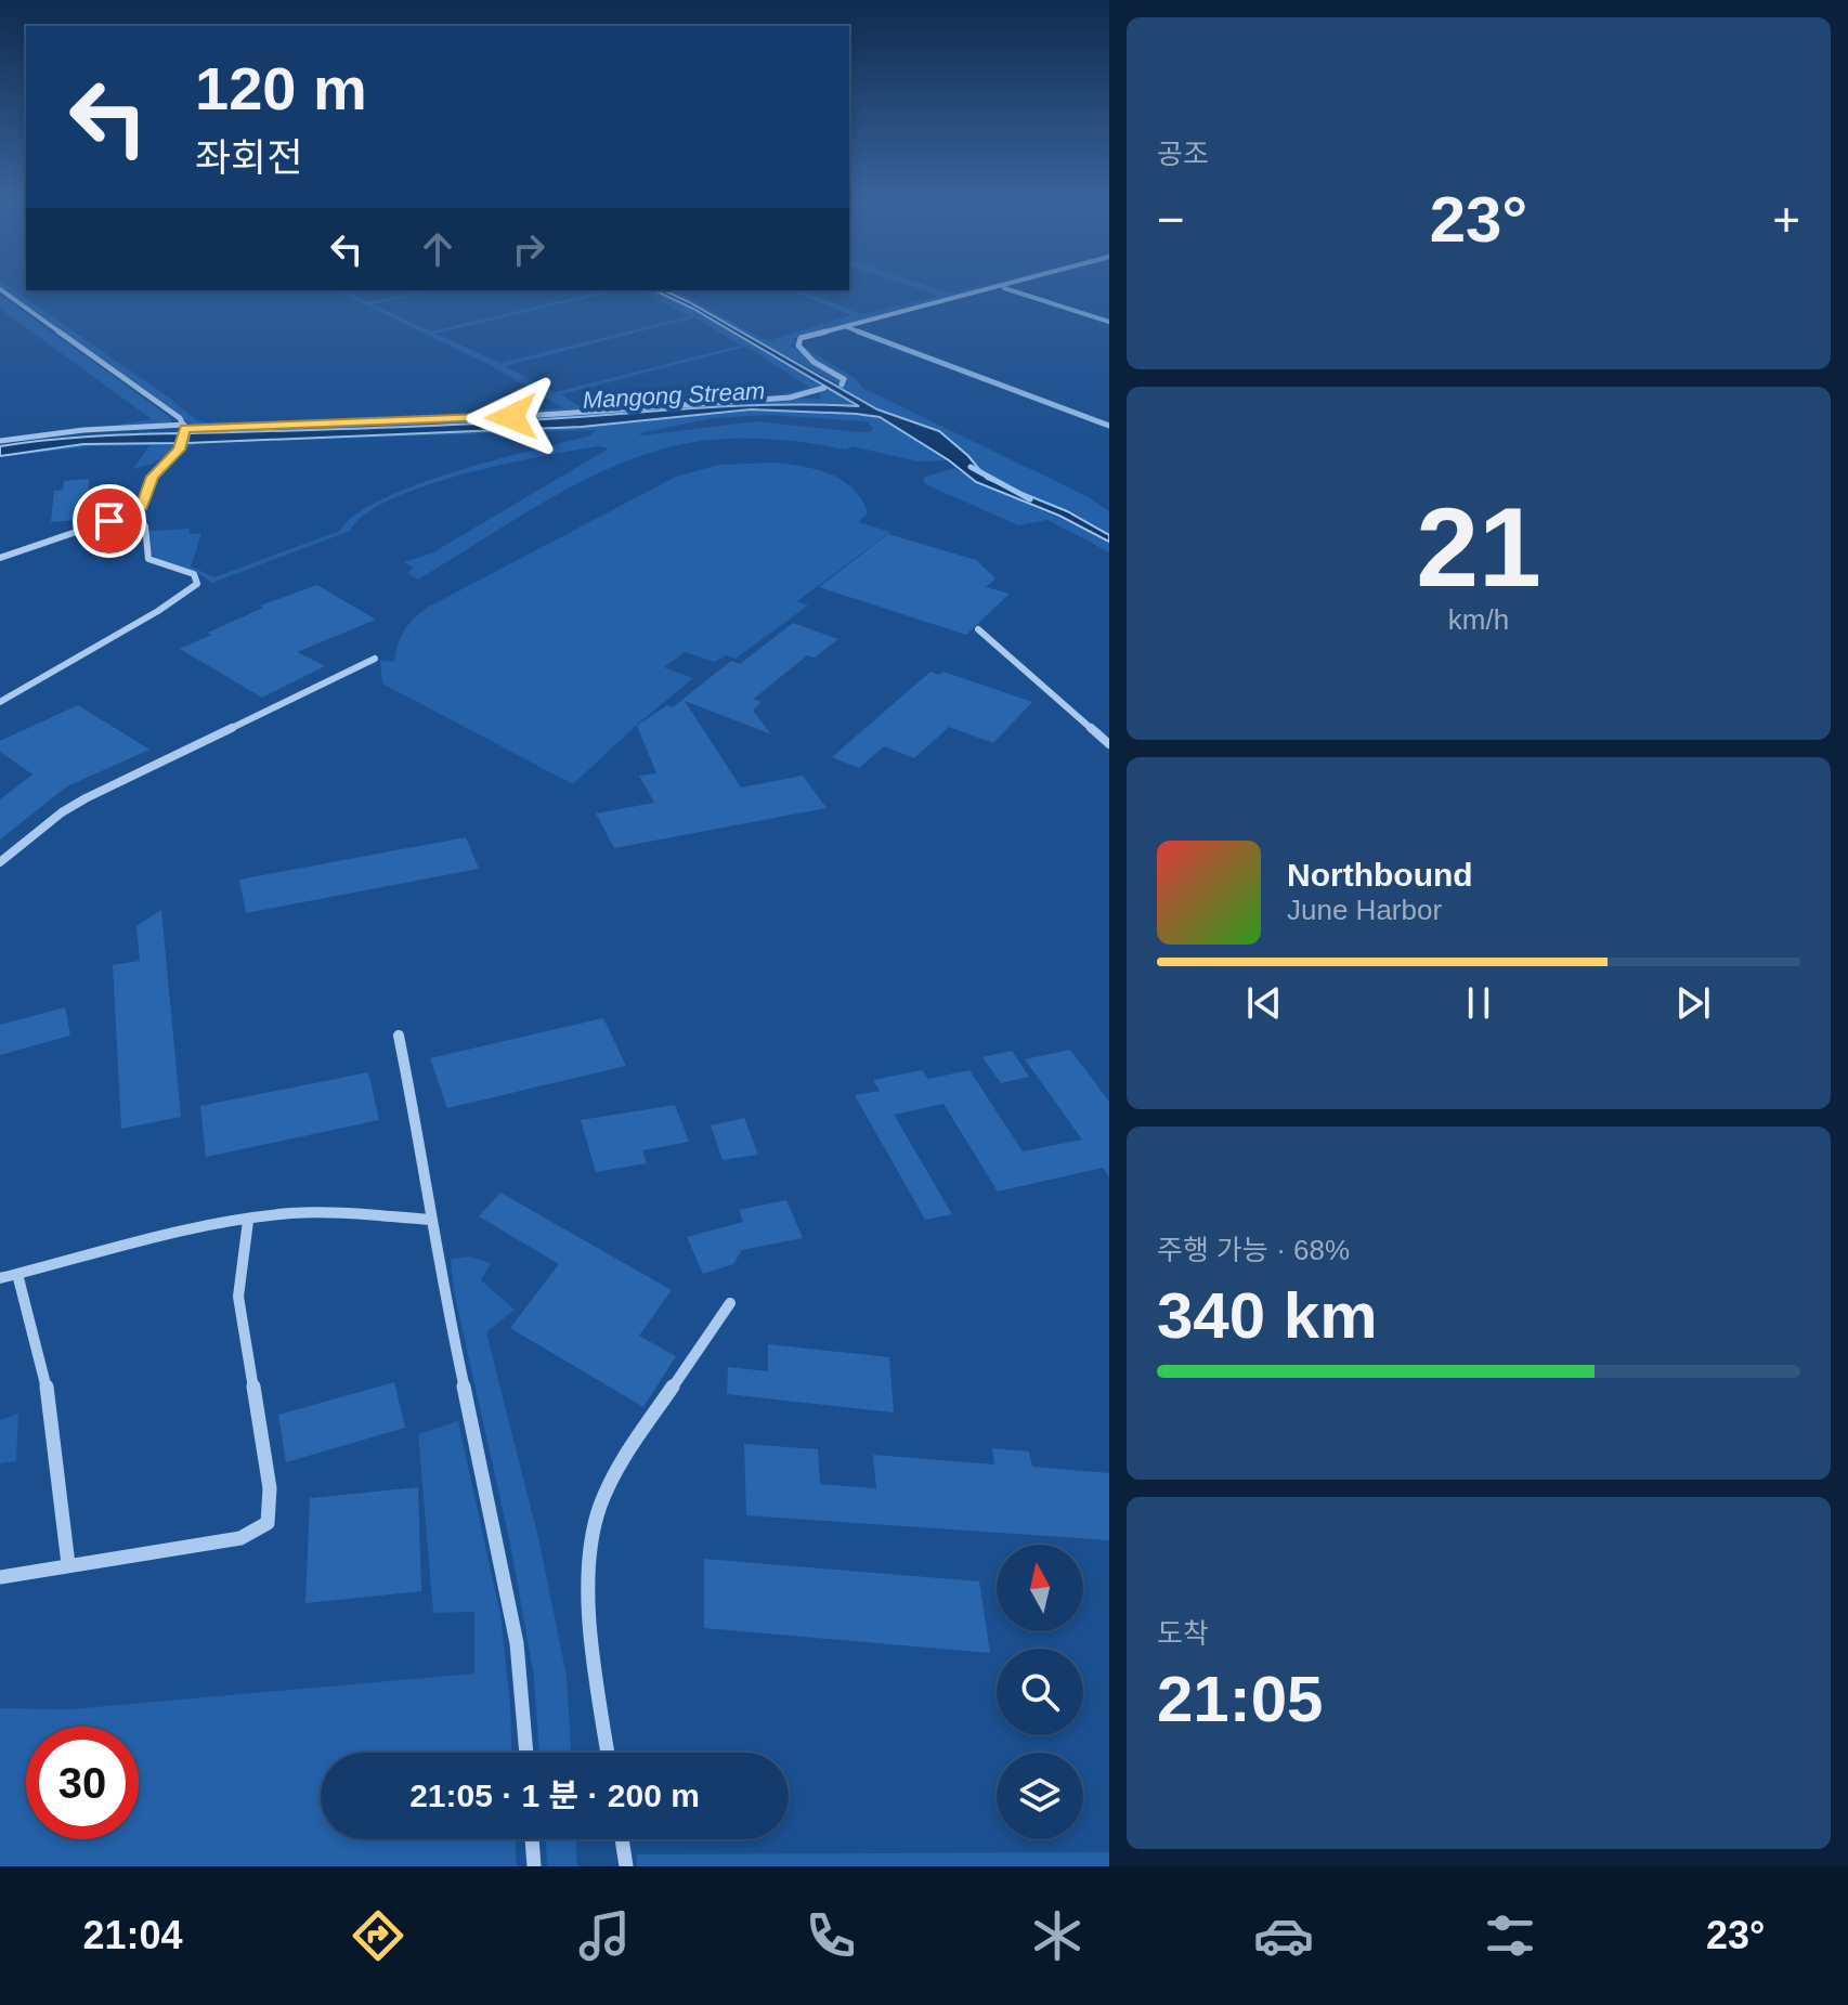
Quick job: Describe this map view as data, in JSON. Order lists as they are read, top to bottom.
{
  "water": ["Mangong Stream"],
  "north": "top",
  "page": {
    "tile": [
      "공조",
      ["21", "km/h"],
      ["주행 가능 · 68%", "340 km"],
      ["도착", "21:05"]
    ],
    "turn": ["120 m", "좌회전"],
    "heat": ["−", "23°", "+"],
    "song": ["Northbound", "June Harbor"],
    "limit": "30",
    "trip": "21:05 · 1 분 · 200 m",
    "tabs": ["21:04", "23°"]
  }
}
